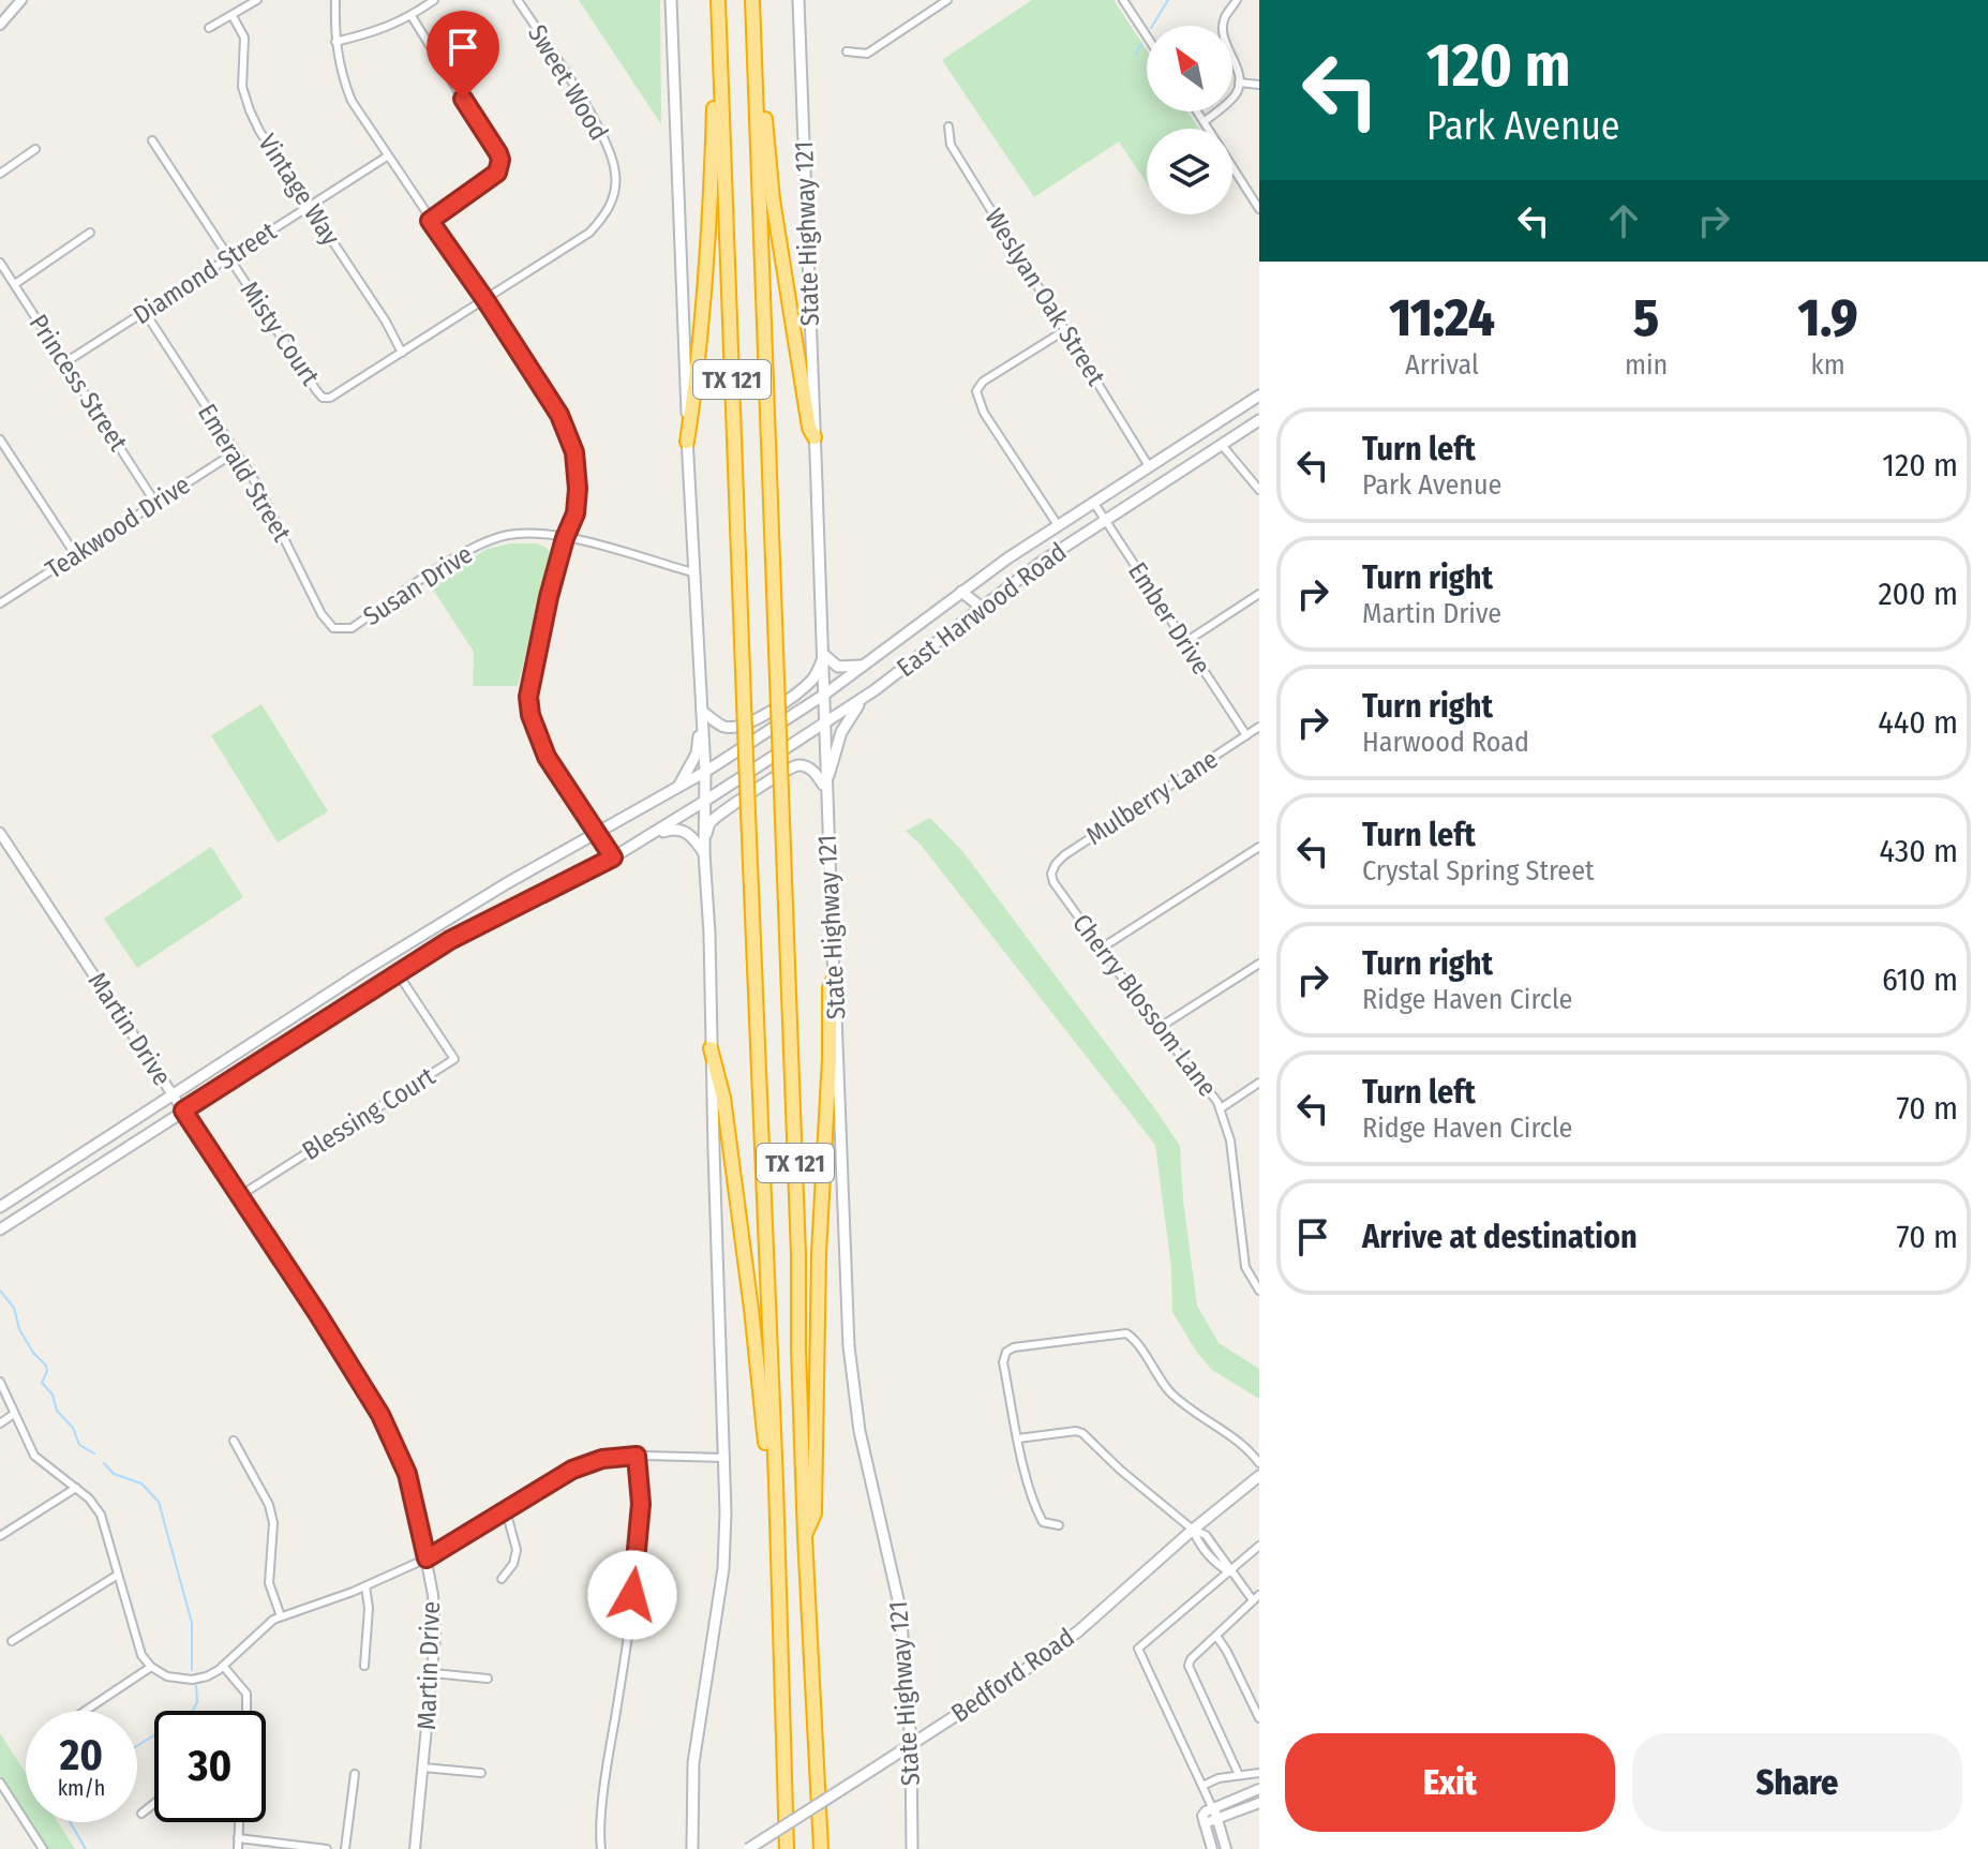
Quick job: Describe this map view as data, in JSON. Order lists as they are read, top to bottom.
{
  "streets": {
    "highway": ["TX 121"],
    "main road": ["State Highway 121", "East Harwood Road", "Bedford Road"],
    "street": [
      "Sweet Wood",
      "Vintage Way",
      "Diamond Street",
      "Weslyan Oak Street",
      "Misty Court",
      "Princess Street",
      "Emerald Street",
      "Teakwood Drive",
      "Susan Drive",
      "Ember Drive",
      "Mulberry Lane",
      "Cherry Blossom Lane",
      "Martin Drive",
      "Blessing Court"
    ]
  },
  "crossings": [
    ["Vintage Way", "Diamond Street"],
    ["Vintage Way", "Misty Court"],
    ["State Highway 121", "East Harwood Road"],
    ["State Highway 121", "Bedford Road"],
    ["Diamond Street", "Misty Court"],
    ["Diamond Street", "Princess Street"],
    ["Diamond Street", "Emerald Street"],
    ["Weslyan Oak Street", "East Harwood Road"],
    ["Princess Street", "Teakwood Drive"],
    ["Emerald Street", "Teakwood Drive"],
    ["Emerald Street", "Susan Drive"],
    ["East Harwood Road", "Ember Drive"],
    ["East Harwood Road", "Martin Drive"],
    ["East Harwood Road", "Blessing Court"],
    ["Ember Drive", "Mulberry Lane"],
    ["Mulberry Lane", "Cherry Blossom Lane"],
    ["Martin Drive", "Blessing Court"]
  ],
  "north": "top left",
  "page": {
    "turn": ["120 m", "Park Avenue"],
    "eta": [
      "11:24",
      "Arrival",
      "5",
      "min",
      "1.9",
      "km"
    ],
    "list": [
      {
        "name": "Turn left",
        "note": "Park Avenue",
        "value": "120 m"
      },
      {
        "name": "Turn right",
        "note": "Martin Drive",
        "value": "200 m"
      },
      {
        "name": "Turn right",
        "note": "Harwood Road",
        "value": "440 m"
      },
      {
        "name": "Turn left",
        "note": "Crystal Spring Street",
        "value": "430 m"
      },
      {
        "name": "Turn right",
        "note": "Ridge Haven Circle",
        "value": "610 m"
      },
      {
        "name": "Turn left",
        "note": "Ridge Haven Circle",
        "value": "70 m"
      },
      {
        "name": "Arrive at destination",
        "value": "70 m"
      }
    ],
    "speed": "20 km/h",
    "limit": "30",
    "buttons": ["Exit", "Share"]
  }
}
